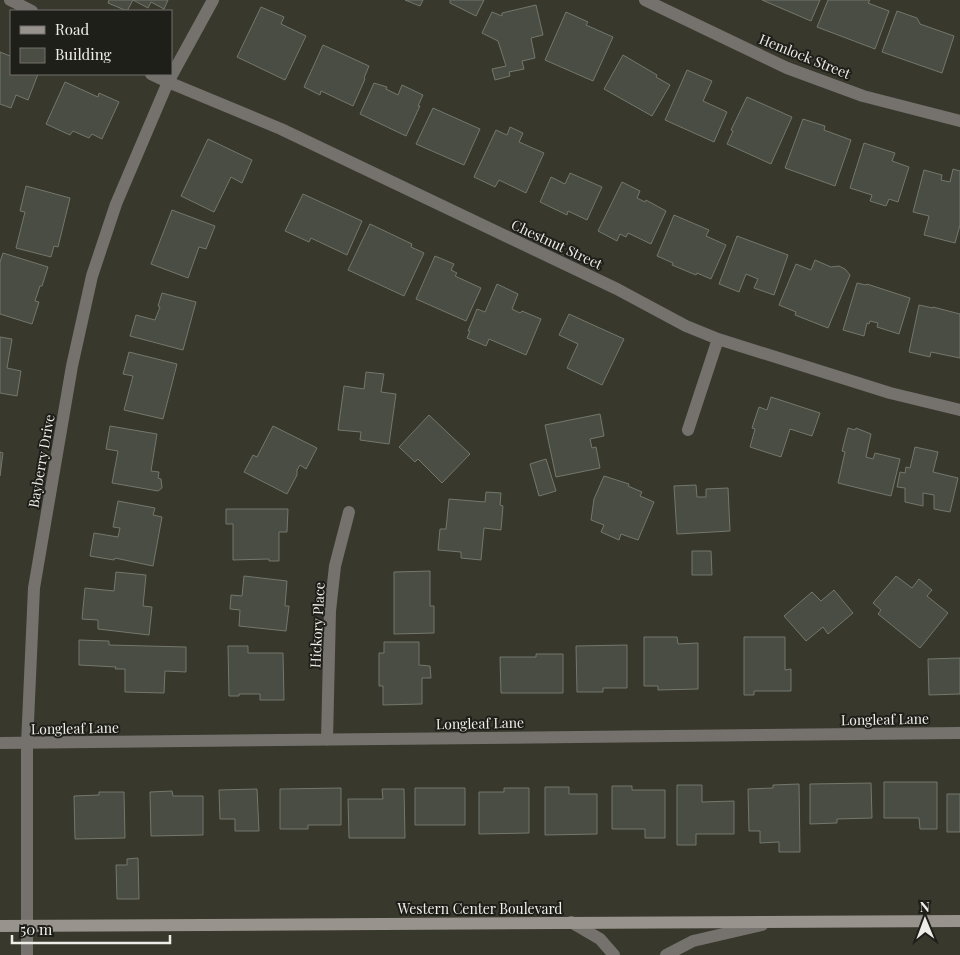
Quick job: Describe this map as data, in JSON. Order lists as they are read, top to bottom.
{
  "streets": {
    "main road": ["Western Center Boulevard"],
    "street": [
      "Hemlock Street",
      "Chestnut Street",
      "Bayberry Drive",
      "Hickory Place",
      "Longleaf Lane"
    ]
  },
  "crossings": [
    ["Chestnut Street", "Bayberry Drive"],
    ["Bayberry Drive", "Longleaf Lane"],
    ["Bayberry Drive", "Western Center Boulevard"],
    ["Hickory Place", "Longleaf Lane"]
  ],
  "legend": ["Road", "Building"],
  "scale_bar": "50 m",
  "north": "top"
}
